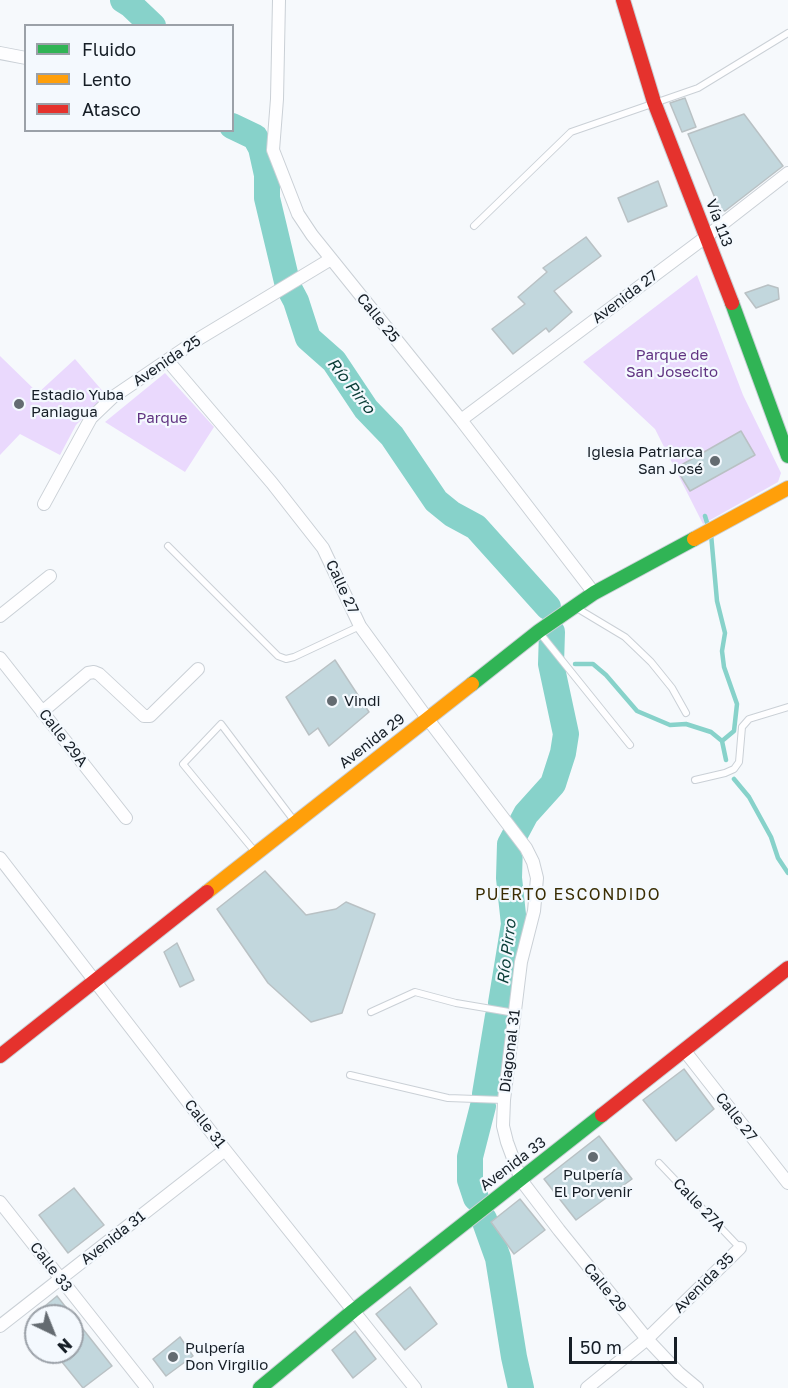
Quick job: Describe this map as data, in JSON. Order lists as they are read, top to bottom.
{
  "streets": {
    "main road": ["Vía 113", "Avenida 29", "Avenida 33"],
    "street": [
      "Avenida 27",
      "Calle 25",
      "Avenida 25",
      "Calle 27",
      "Calle 29A",
      "Diagonal 31",
      "Calle 31",
      "Avenida 31",
      "Calle 33",
      "Avenida 35",
      "Calle 29"
    ],
    "lane": ["Calle 27A"]
  },
  "crossings": [
    ["Vía 113", "Avenida 27"],
    ["Avenida 27", "Calle 25"],
    ["Calle 25", "Avenida 25"],
    ["Calle 25", "Avenida 29"],
    ["Avenida 25", "Calle 27"],
    ["Calle 27", "Avenida 29"],
    ["Calle 27", "Diagonal 31"],
    ["Calle 27", "Avenida 33"],
    ["Avenida 29", "Calle 31"],
    ["Diagonal 31", "Avenida 33"],
    ["Diagonal 31", "Calle 29"],
    ["Calle 31", "Avenida 33"],
    ["Calle 31", "Avenida 31"],
    ["Avenida 33", "Calle 29"],
    ["Calle 27A", "Avenida 35"],
    ["Avenida 31", "Calle 33"],
    ["Avenida 35", "Calle 29"]
  ],
  "districts": ["PUERTO ESCONDIDO"],
  "water": ["Río Pirro"],
  "parks": ["Parque de San Josecito", "Parque"],
  "places": [
    "Estadio Yuba Paniagua",
    "Iglesia Patriarca San José",
    "Vindi",
    "Pulpería El Porvenir",
    "Pulpería Don Virgilio"
  ],
  "legend": ["Fluido", "Lento", "Atasco"],
  "scale_bar": "50 m",
  "north": "bottom right"
}
